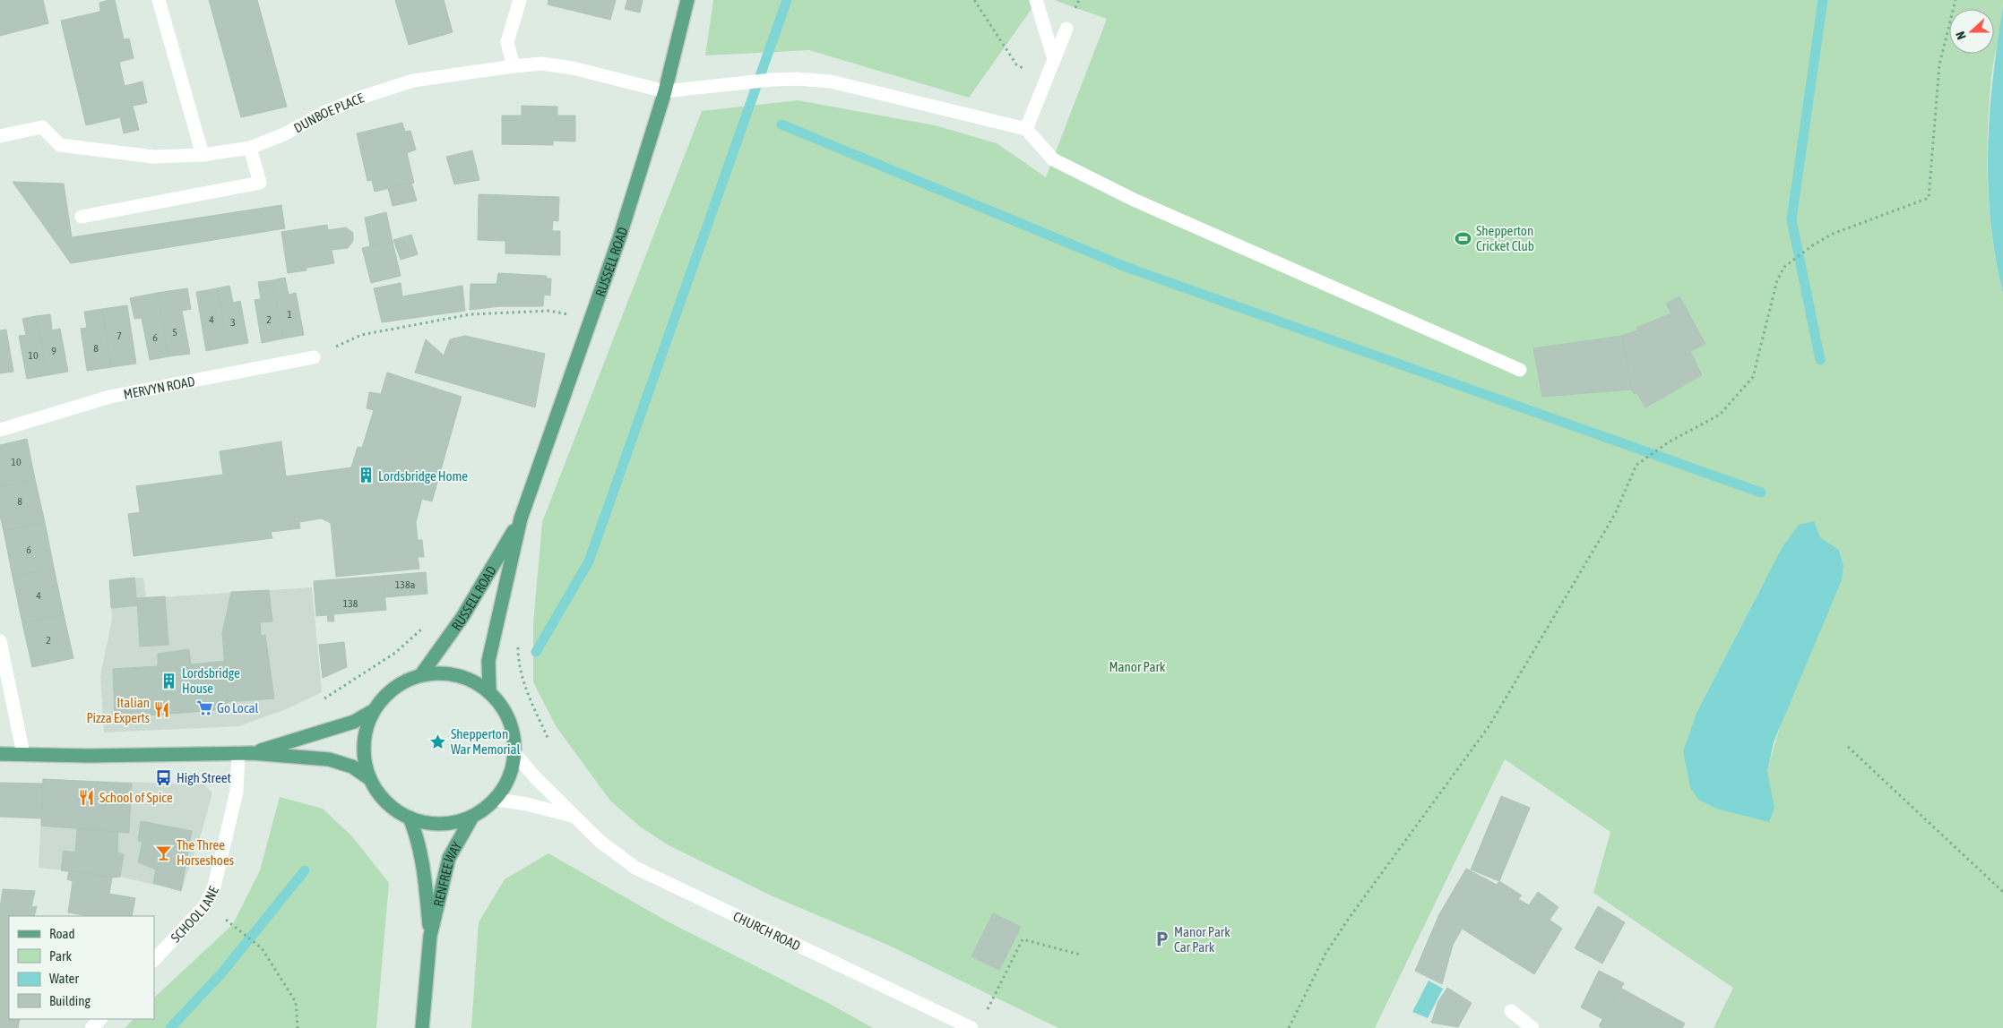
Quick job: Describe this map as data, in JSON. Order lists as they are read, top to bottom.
{
  "streets": {
    "main road": ["RUSSELL ROAD", "RENFREE WAY"],
    "street": [
      "DUNBOE PLACE",
      "MERVYN ROAD",
      "SCHOOL LANE",
      "CHURCH ROAD"
    ]
  },
  "crossings": [
    ["DUNBOE PLACE", "RUSSELL ROAD"],
    ["RUSSELL ROAD", "RENFREE WAY"],
    ["RUSSELL ROAD", "CHURCH ROAD"],
    ["RENFREE WAY", "CHURCH ROAD"]
  ],
  "parks": ["Manor Park"],
  "places": {
    "sports": ["Shepperton Cricket Club"],
    "building": ["Lordsbridge Home", "Lordsbridge House"],
    "supermarket": ["Go Local"],
    "restaurant": ["Italian Pizza Experts", "School of Spice"],
    "place": ["Shepperton War Memorial"],
    "bus stop": ["High Street"],
    "bar": ["The Three Horseshoes"],
    "parking": ["Manor Park Car Park"]
  },
  "house_numbers": [
    "1",
    "4",
    "2",
    "3",
    "5",
    "7",
    "6",
    "8",
    "9",
    "10",
    "10",
    "8",
    "6",
    "138a",
    "4",
    "138",
    "2"
  ],
  "legend": [
    "Road",
    "Park",
    "Water",
    "Building"
  ],
  "north": "left"
}
